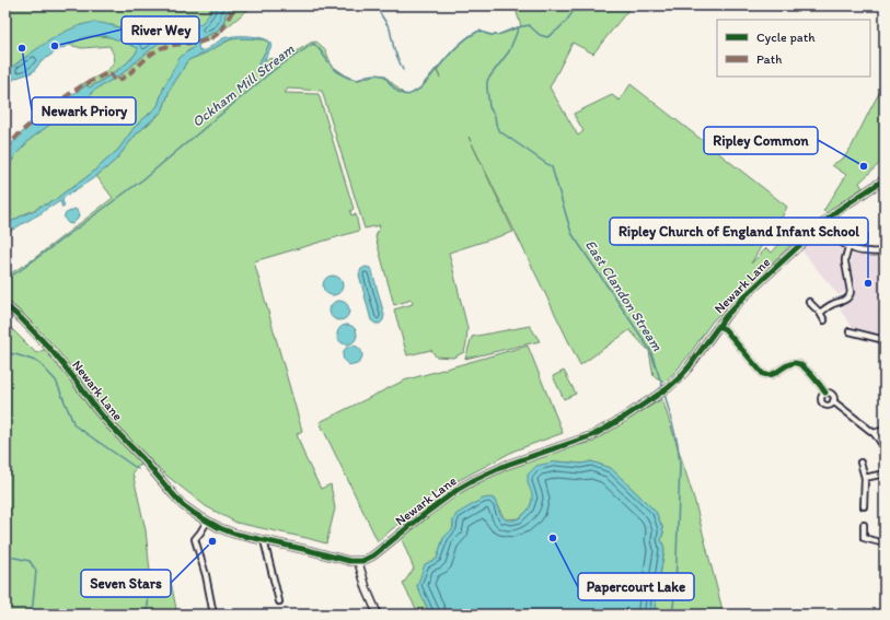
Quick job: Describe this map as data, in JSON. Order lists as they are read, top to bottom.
{
  "streets": {
    "main road": ["Newark Lane"]
  },
  "water": ["Ockham Mill Stream", "East Clandon Stream"],
  "places": [
    "River Wey",
    "Newark Priory",
    "Ripley Common",
    "Ripley Church of England Infant School",
    "Papercourt Lake",
    "Seven Stars"
  ],
  "legend": ["Cycle path", "Path"]
}
